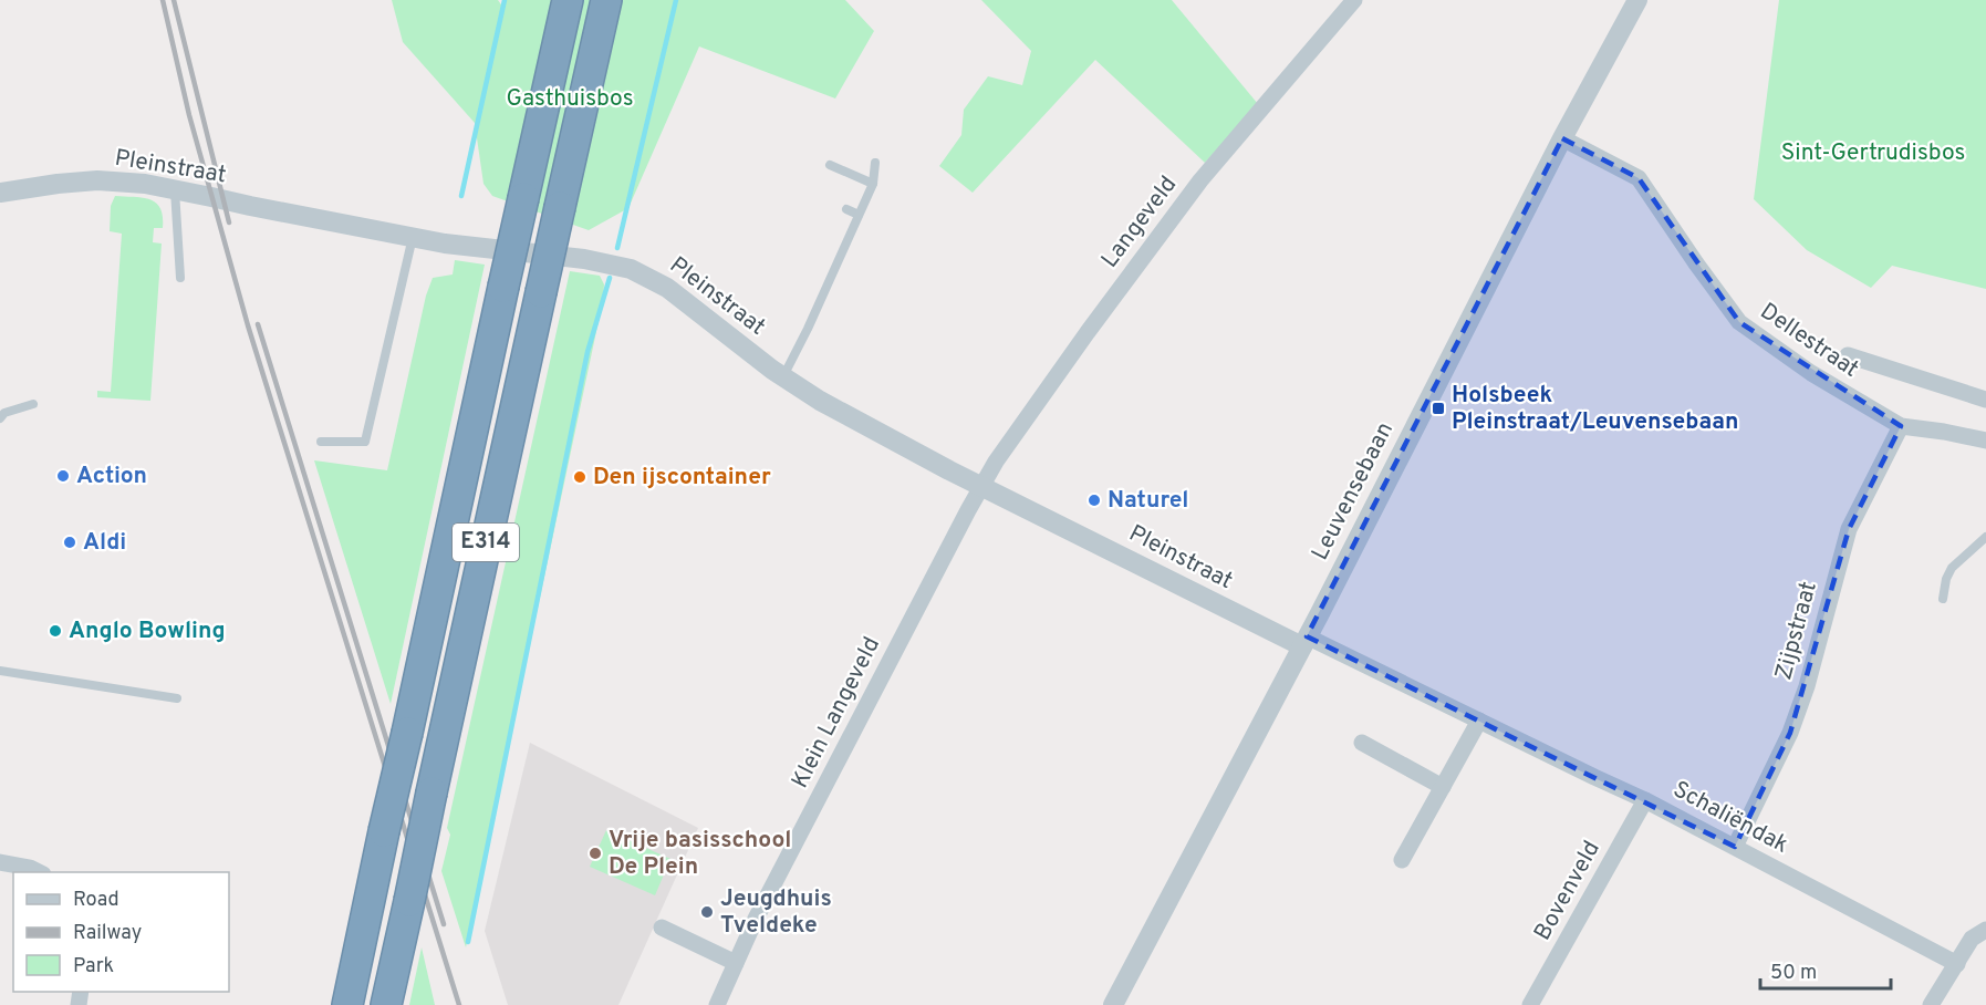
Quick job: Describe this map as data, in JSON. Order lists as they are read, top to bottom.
{
  "streets": {
    "highway": ["E314"],
    "street": [
      "Pleinstraat",
      "Langeveld",
      "Dellestraat",
      "Leuvensebaan",
      "Zijpstraat",
      "Klein Langeveld",
      "Schaliëndak",
      "Bovenveld"
    ]
  },
  "crossings": [
    ["Pleinstraat", "Langeveld"],
    ["Pleinstraat", "Leuvensebaan"],
    ["Pleinstraat", "Klein Langeveld"],
    ["Pleinstraat", "Schaliëndak"],
    ["Langeveld", "Klein Langeveld"],
    ["Dellestraat", "Leuvensebaan"],
    ["Dellestraat", "Zijpstraat"],
    ["Leuvensebaan", "Schaliëndak"],
    ["Zijpstraat", "Schaliëndak"],
    ["Schaliëndak", "Bovenveld"]
  ],
  "parks": ["Gasthuisbos", "Sint-Gertrudisbos"],
  "places": {
    "transit": ["Holsbeek Pleinstraat/Leuvensebaan"],
    "other": [
      "Action",
      "Den ijscontainer",
      "Naturel",
      "Aldi",
      "Anglo Bowling",
      "Vrije basisschool De Plein",
      "Jeugdhuis Tveldeke"
    ]
  },
  "legend": ["Road", "Railway", "Park"],
  "scale_bar": "50 m"
}
